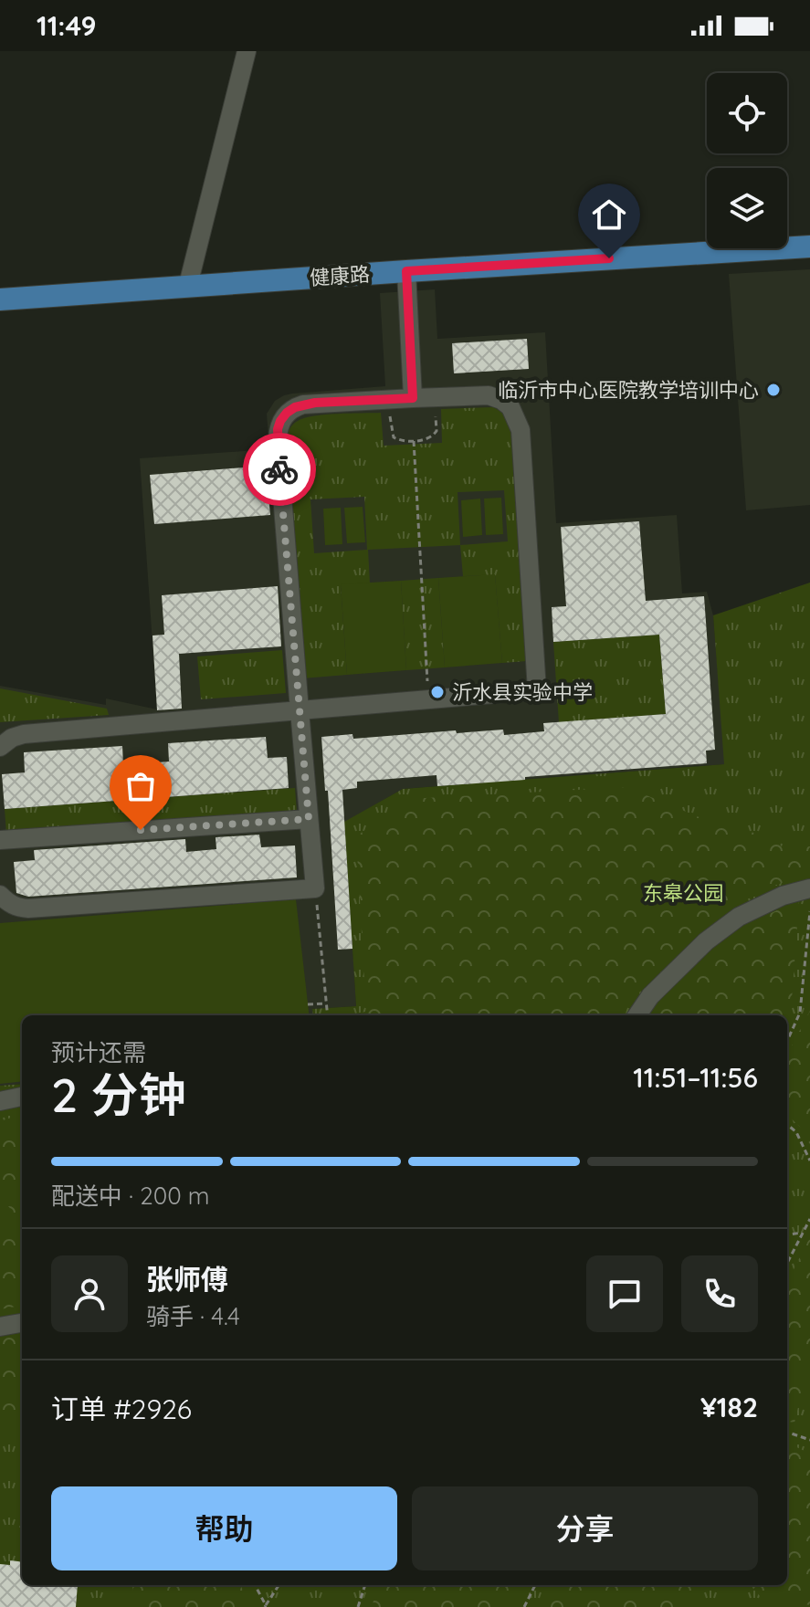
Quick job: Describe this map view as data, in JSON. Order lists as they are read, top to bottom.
{
  "streets": {
    "main road": ["健康路"]
  },
  "parks": ["东皋公园"],
  "places": ["临沂市中心医院教学培训中心", "沂水县实验中学"],
  "page": {
    "status": "11:49",
    "heading": ["2 分钟", "预计还需", "11:51–11:56"],
    "panel": [
      "张师傅",
      "骑手 · 4.4",
      "订单 #2926",
      "¥182"
    ],
    "bar": "配送中 · 200 m",
    "buttons": ["帮助", "分享"]
  }
}
